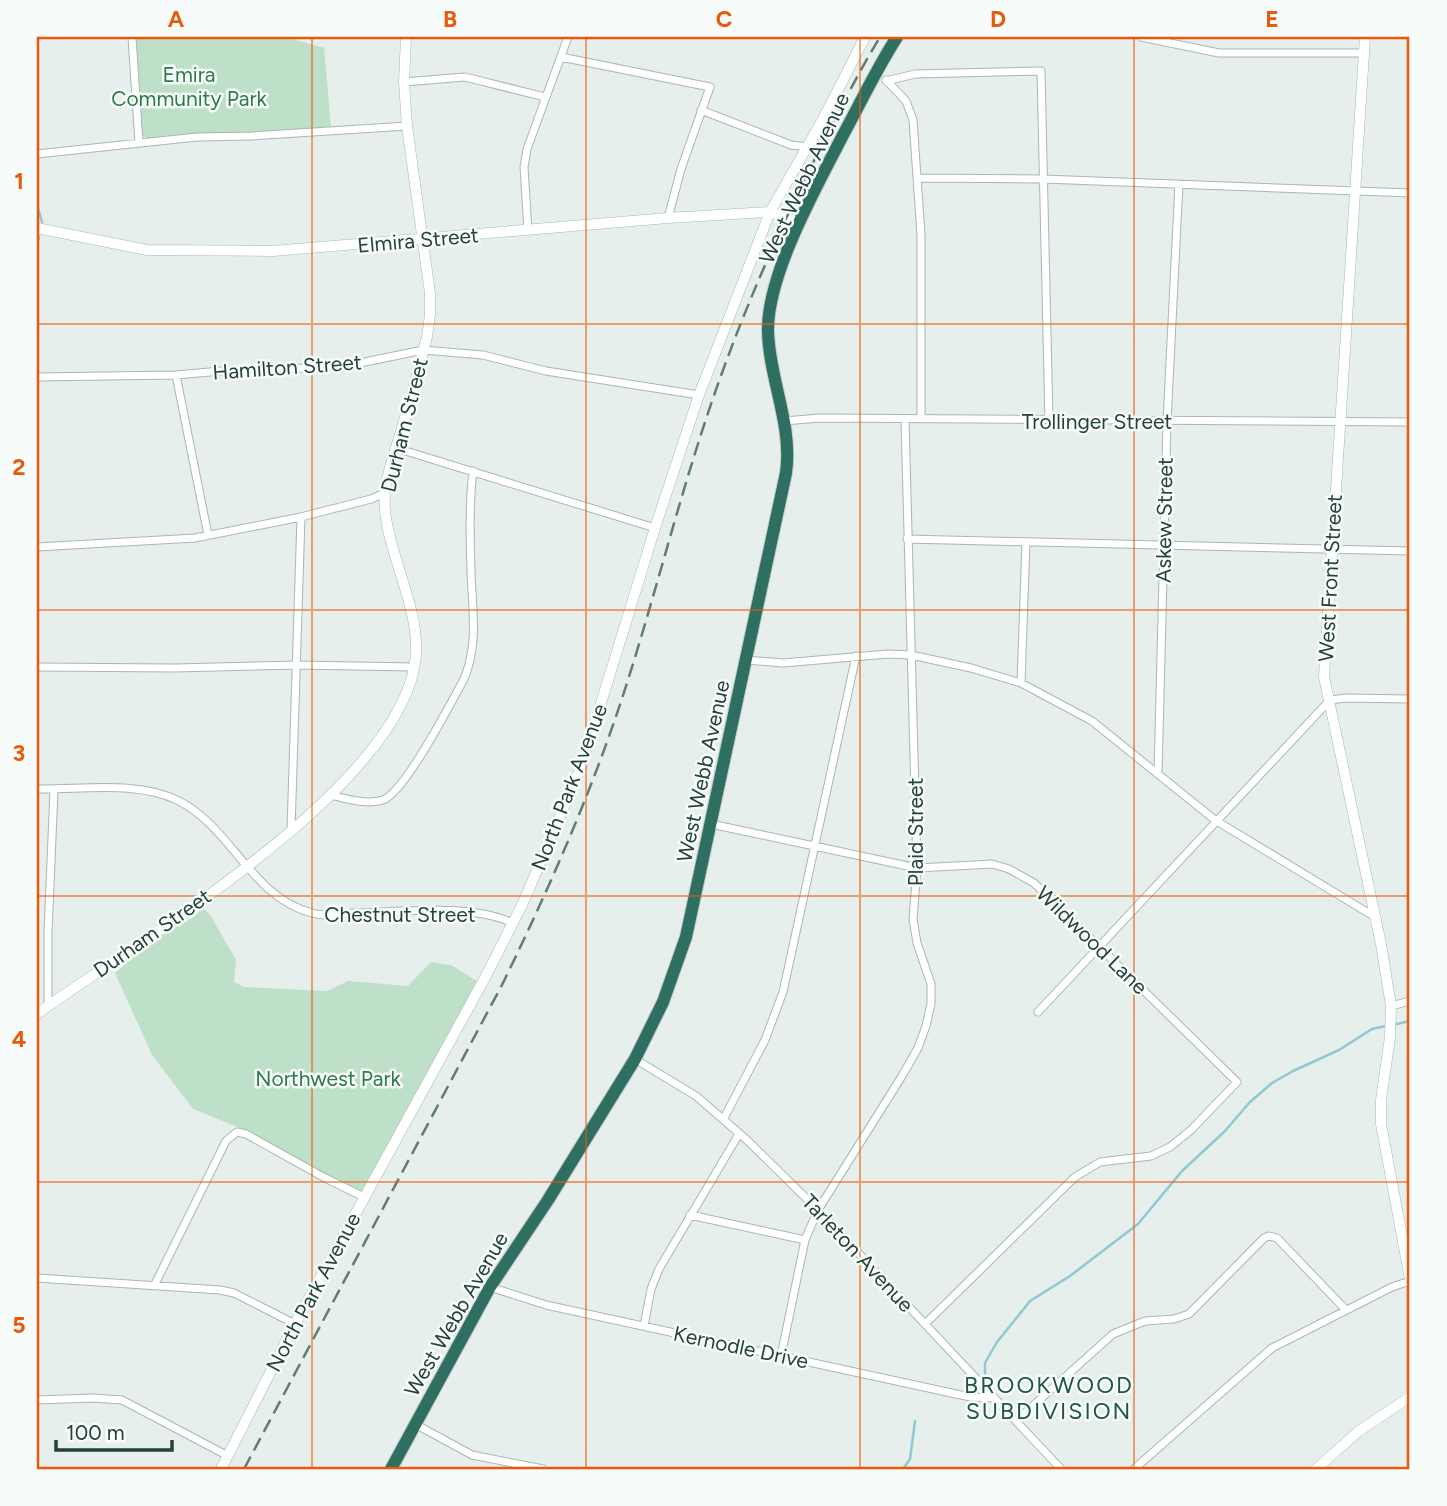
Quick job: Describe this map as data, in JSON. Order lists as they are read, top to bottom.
{
  "streets": {
    "highway": ["West Webb Avenue"],
    "street": [
      "Elmira Street",
      "Hamilton Street",
      "Trollinger Street",
      "Durham Street",
      "Askew Street",
      "West Front Street",
      "North Park Avenue",
      "Plaid Street",
      "Chestnut Street",
      "Wildwood Lane",
      "Tarleton Avenue",
      "Kernodle Drive"
    ]
  },
  "crossings": [
    ["West Webb Avenue", "Elmira Street"],
    ["West Webb Avenue", "Trollinger Street"],
    ["West Webb Avenue", "Wildwood Lane"],
    ["West Webb Avenue", "Tarleton Avenue"],
    ["West Webb Avenue", "Kernodle Drive"],
    ["Elmira Street", "Durham Street"],
    ["Elmira Street", "North Park Avenue"],
    ["Hamilton Street", "Durham Street"],
    ["Hamilton Street", "North Park Avenue"],
    ["Trollinger Street", "Askew Street"],
    ["Trollinger Street", "West Front Street"],
    ["Trollinger Street", "Plaid Street"],
    ["Durham Street", "Chestnut Street"],
    ["North Park Avenue", "Chestnut Street"],
    ["Plaid Street", "Wildwood Lane"],
    ["Plaid Street", "Tarleton Avenue"],
    ["Plaid Street", "Kernodle Drive"],
    ["Wildwood Lane", "Tarleton Avenue"],
    ["Tarleton Avenue", "Kernodle Drive"]
  ],
  "districts": ["BROOKWOOD SUBDIVISION"],
  "parks": ["Emira Community Park", "Northwest Park"],
  "scale_bar": "100 m",
  "grid": {
    "columns": [
      "A",
      "B",
      "C",
      "D",
      "E"
    ],
    "rows": [
      "1",
      "2",
      "3",
      "4",
      "5"
    ]
  }
}
